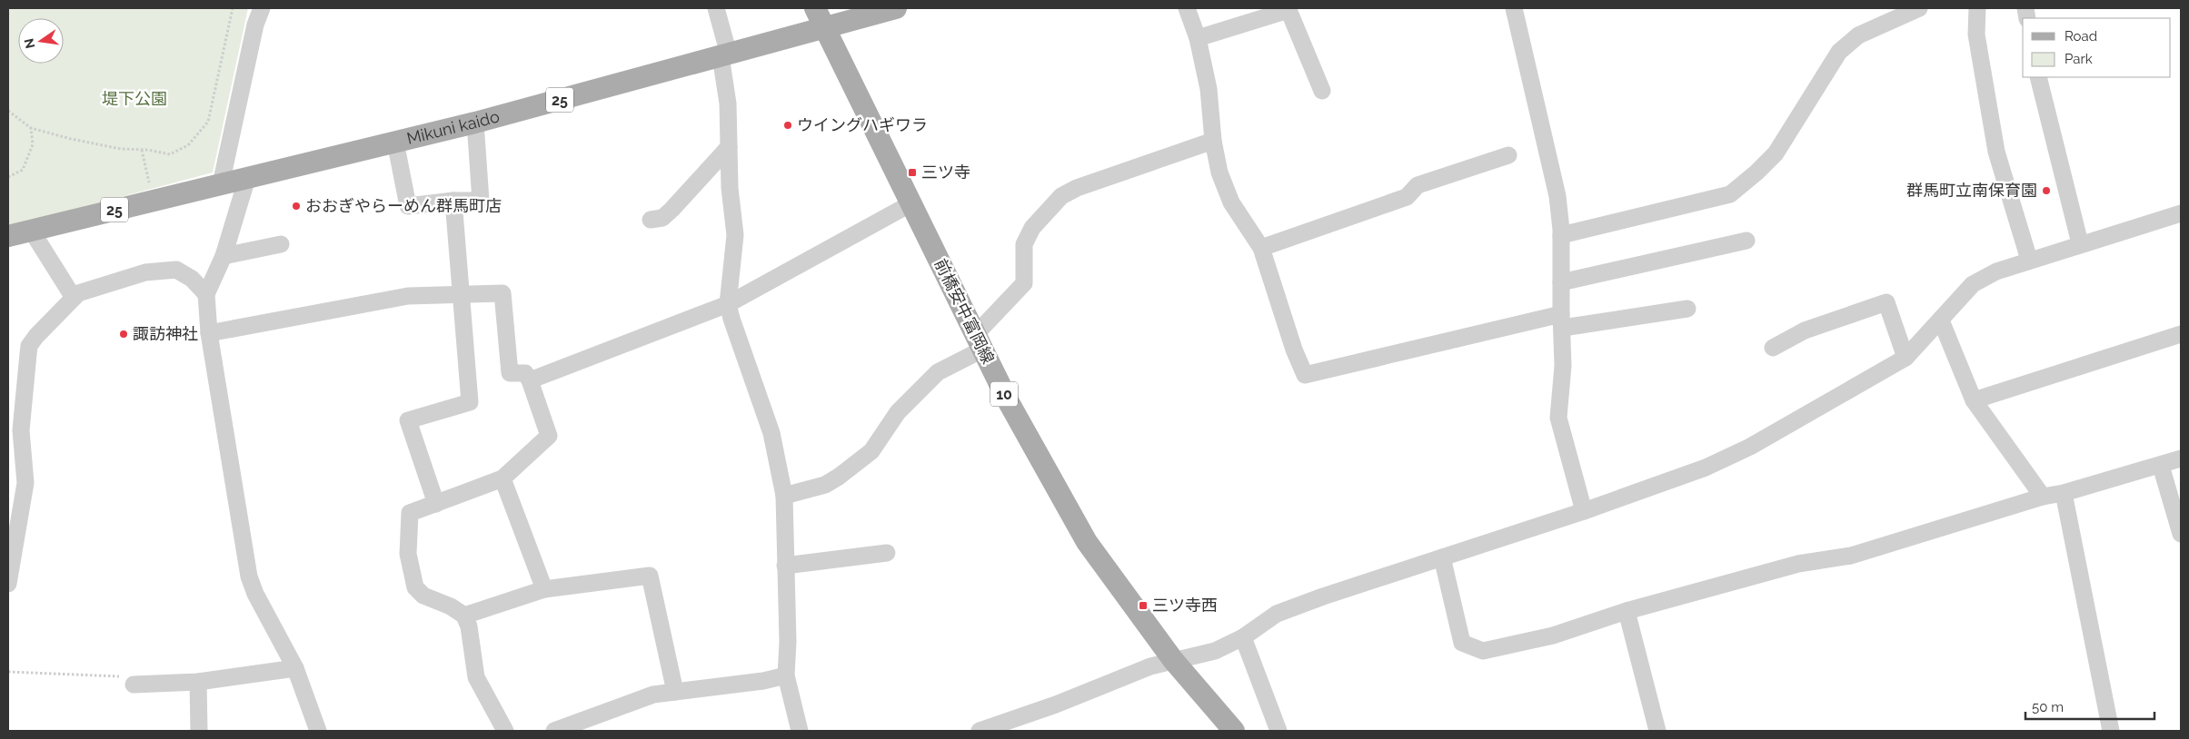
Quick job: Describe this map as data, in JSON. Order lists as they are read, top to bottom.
{
  "streets": {
    "main road": [
      "25",
      "Mikuni kaido",
      "前橋安中富岡線",
      "10"
    ]
  },
  "crossings": [
    ["Mikuni kaido", "前橋安中富岡線"]
  ],
  "parks": ["堤下公園"],
  "places": {
    "other": [
      "ウイングハギワラ",
      "群馬町立南保育園",
      "おおぎやらーめん群馬町店",
      "諏訪神社"
    ],
    "transit": ["三ツ寺", "三ツ寺西"]
  },
  "legend": ["Road", "Park"],
  "scale_bar": "50 m",
  "north": "left"
}
